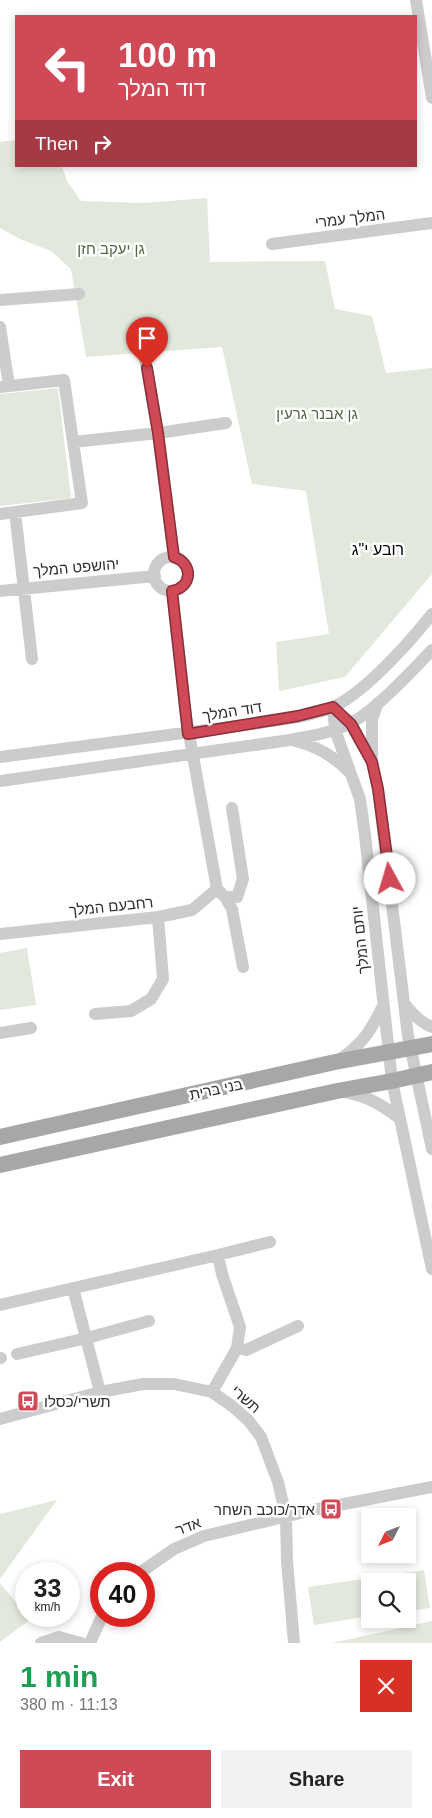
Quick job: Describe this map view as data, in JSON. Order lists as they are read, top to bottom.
{
  "streets": {
    "main road": ["בני ברית"],
    "street": [
      "המלך עמרי",
      "יהושפט המלך",
      "דוד המלך",
      "רחבעם המלך",
      "יותם המלך",
      "תשרי",
      "אדר"
    ]
  },
  "crossings": [
    ["דוד המלך", "יותם המלך"],
    ["יותם המלך", "בני ברית"],
    ["תשרי", "אדר"]
  ],
  "districts": ["רובע י\"ג"],
  "parks": ["גן יעקב חזן", "גן אבנר גרעין"],
  "places": {
    "bus stop": ["תשרי/כסלו", "אדר/כוכב השחר"]
  },
  "north": "bottom left",
  "page": {
    "turn": ["100 m", "דוד המלך"],
    "then": "Then",
    "speed": "33 km/h",
    "limit": "40",
    "heading": ["1 min", "380 m · 11:13"],
    "buttons": ["Exit", "Share"]
  }
}
